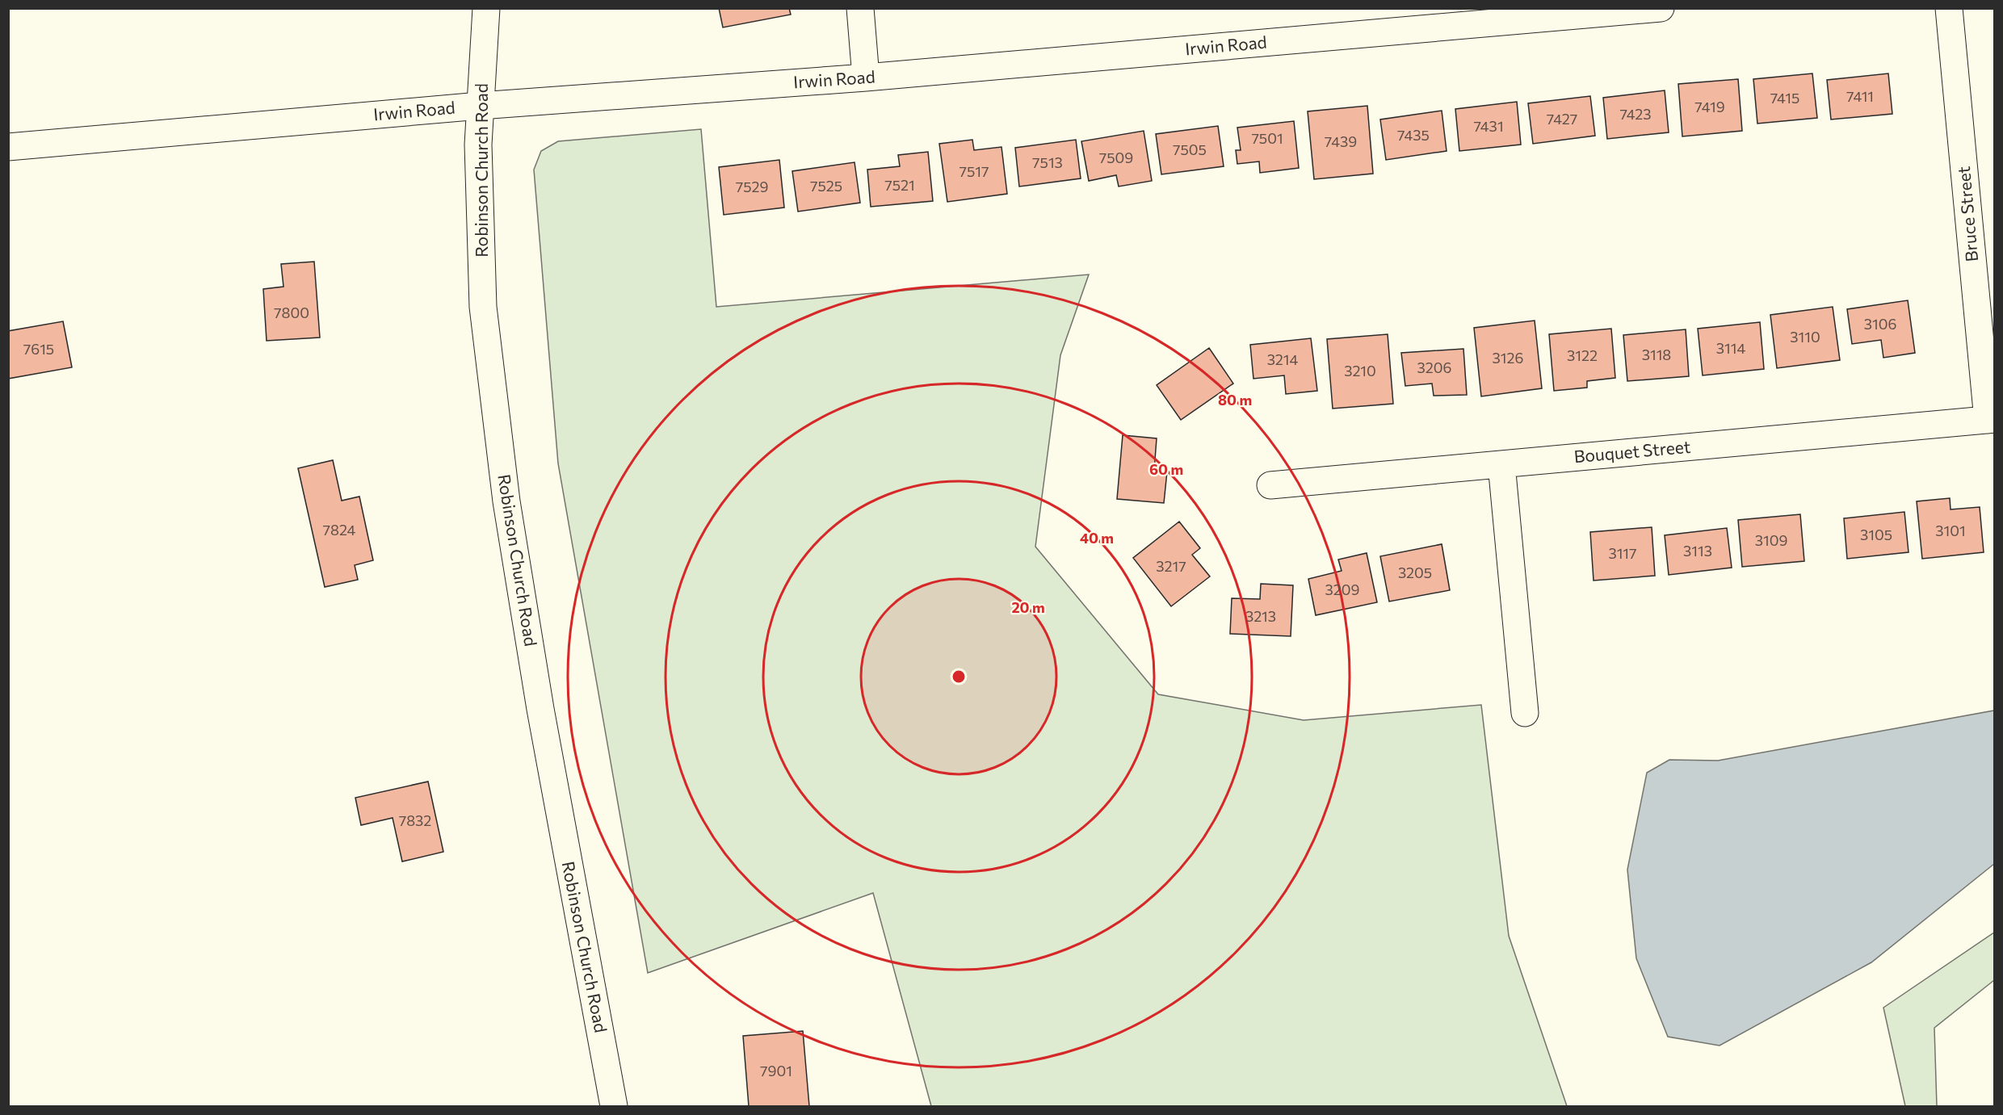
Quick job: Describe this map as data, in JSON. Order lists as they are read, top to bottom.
{
  "streets": {
    "street": [
      "Irwin Road",
      "Robinson Church Road",
      "Bruce Street",
      "Bouquet Street"
    ]
  },
  "crossings": [
    ["Irwin Road", "Robinson Church Road"],
    ["Bruce Street", "Bouquet Street"]
  ],
  "house_numbers": [
    "7411",
    "7415",
    "7419",
    "7423",
    "7427",
    "7431",
    "7435",
    "7501",
    "7439",
    "7505",
    "7509",
    "7513",
    "7517",
    "7521",
    "7525",
    "7529",
    "7800",
    "3106",
    "3110",
    "3114",
    "7615",
    "3118",
    "3122",
    "3126",
    "3214",
    "3206",
    "3210",
    "7824",
    "3101",
    "3105",
    "3109",
    "3113",
    "3117",
    "3217",
    "3205",
    "3209",
    "3213",
    "7832",
    "7901"
  ],
  "rings": [
    "80 m",
    "60 m",
    "40 m",
    "20 m"
  ]
}
